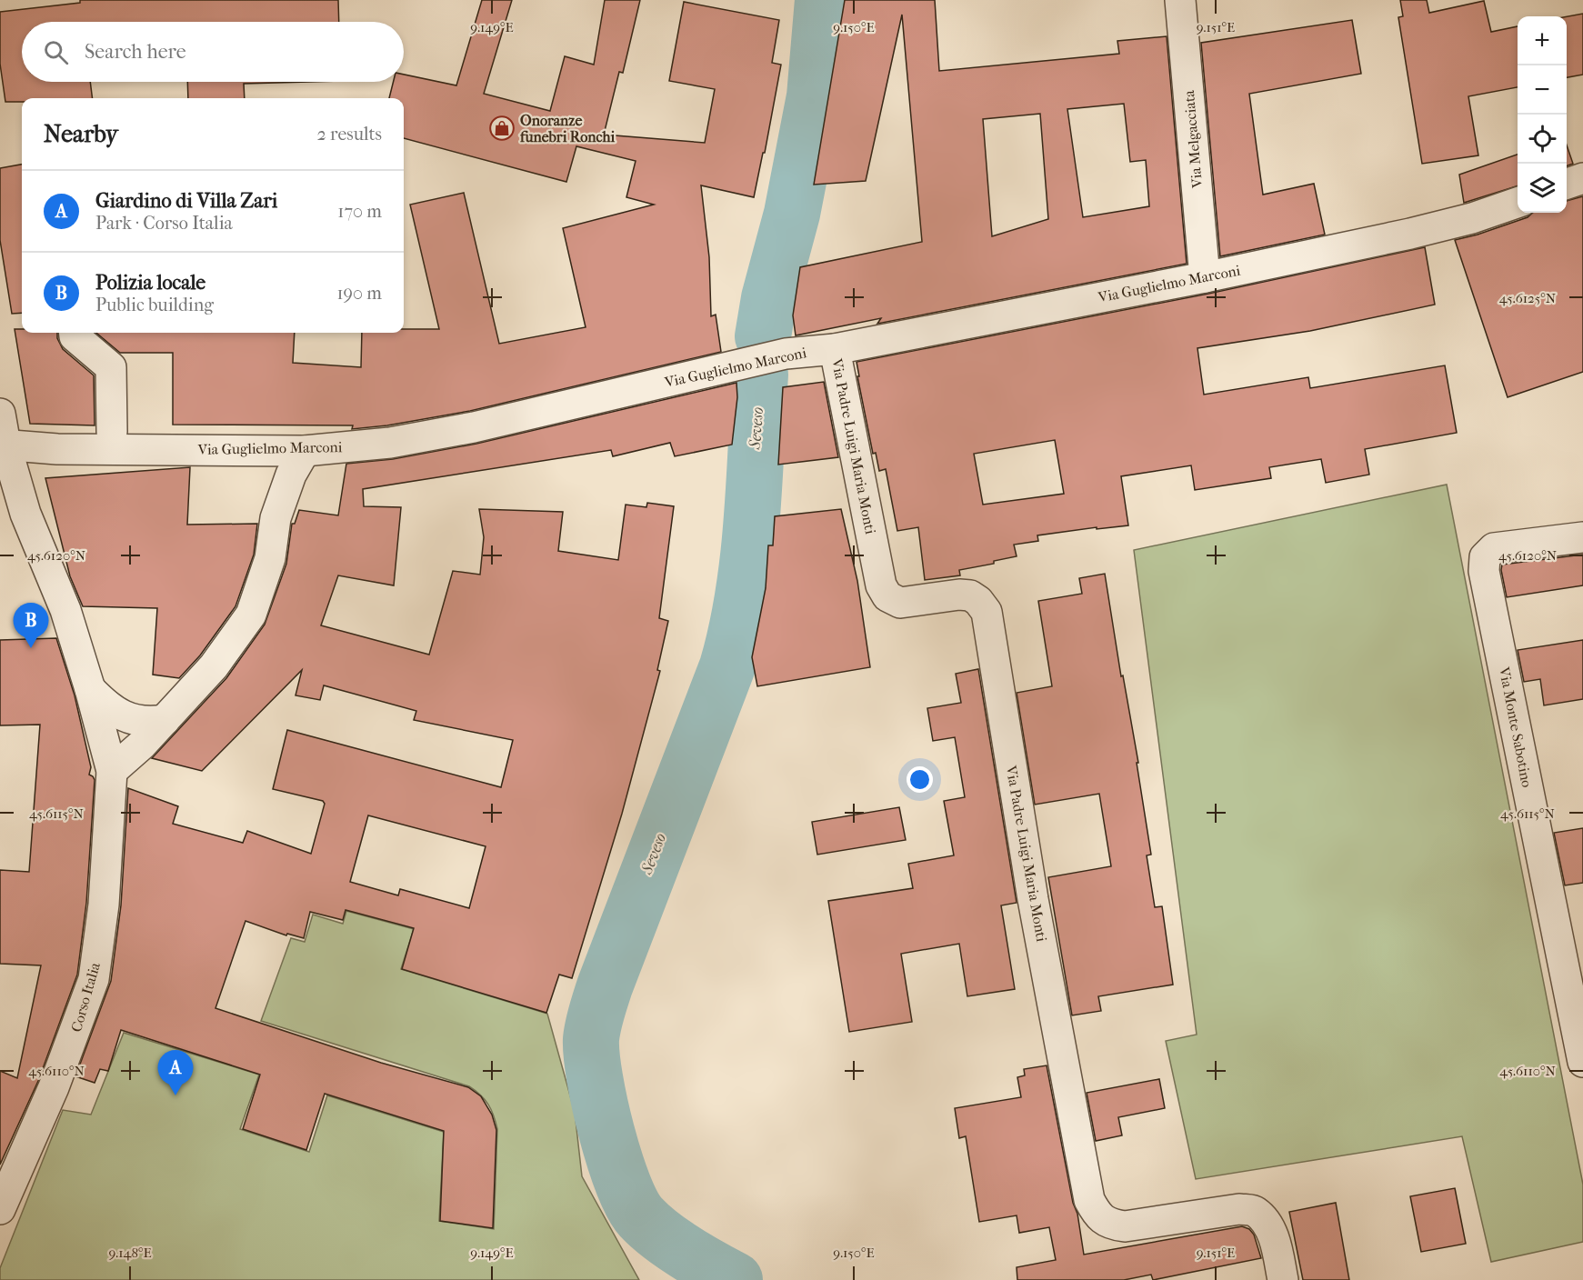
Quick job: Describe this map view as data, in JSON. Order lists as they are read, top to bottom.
{
  "streets": {
    "street": [
      "Via Melgacciata",
      "Via Guglielmo Marconi",
      "Via Padre Luigi Maria Monti",
      "Via Monte Sabotino",
      "Corso Italia"
    ]
  },
  "crossings": [
    ["Via Melgacciata", "Via Guglielmo Marconi"],
    ["Via Guglielmo Marconi", "Via Padre Luigi Maria Monti"],
    ["Via Guglielmo Marconi", "Corso Italia"]
  ],
  "water": ["Seveso"],
  "places": {
    "shop": ["Onoranze funebri Ronchi"]
  },
  "page": {
    "map_buttons": ["+", "−"],
    "search": "Search here",
    "heading": ["Nearby", "2 results"],
    "list": [
      {
        "mark": "A",
        "name": "Giardino di Villa Zari",
        "note": "Park · Corso Italia",
        "value": "170 m"
      },
      {
        "mark": "B",
        "name": "Polizia locale",
        "note": "Public building",
        "value": "190 m"
      }
    ],
    "pins": ["B", "A"]
  },
  "coordinates": [
    "9.149°E",
    "9.150°E",
    "9.151°E",
    "45.6125°N",
    "45.6120°N",
    "45.6115°N",
    "45.6110°N",
    "9.148°E"
  ]
}
